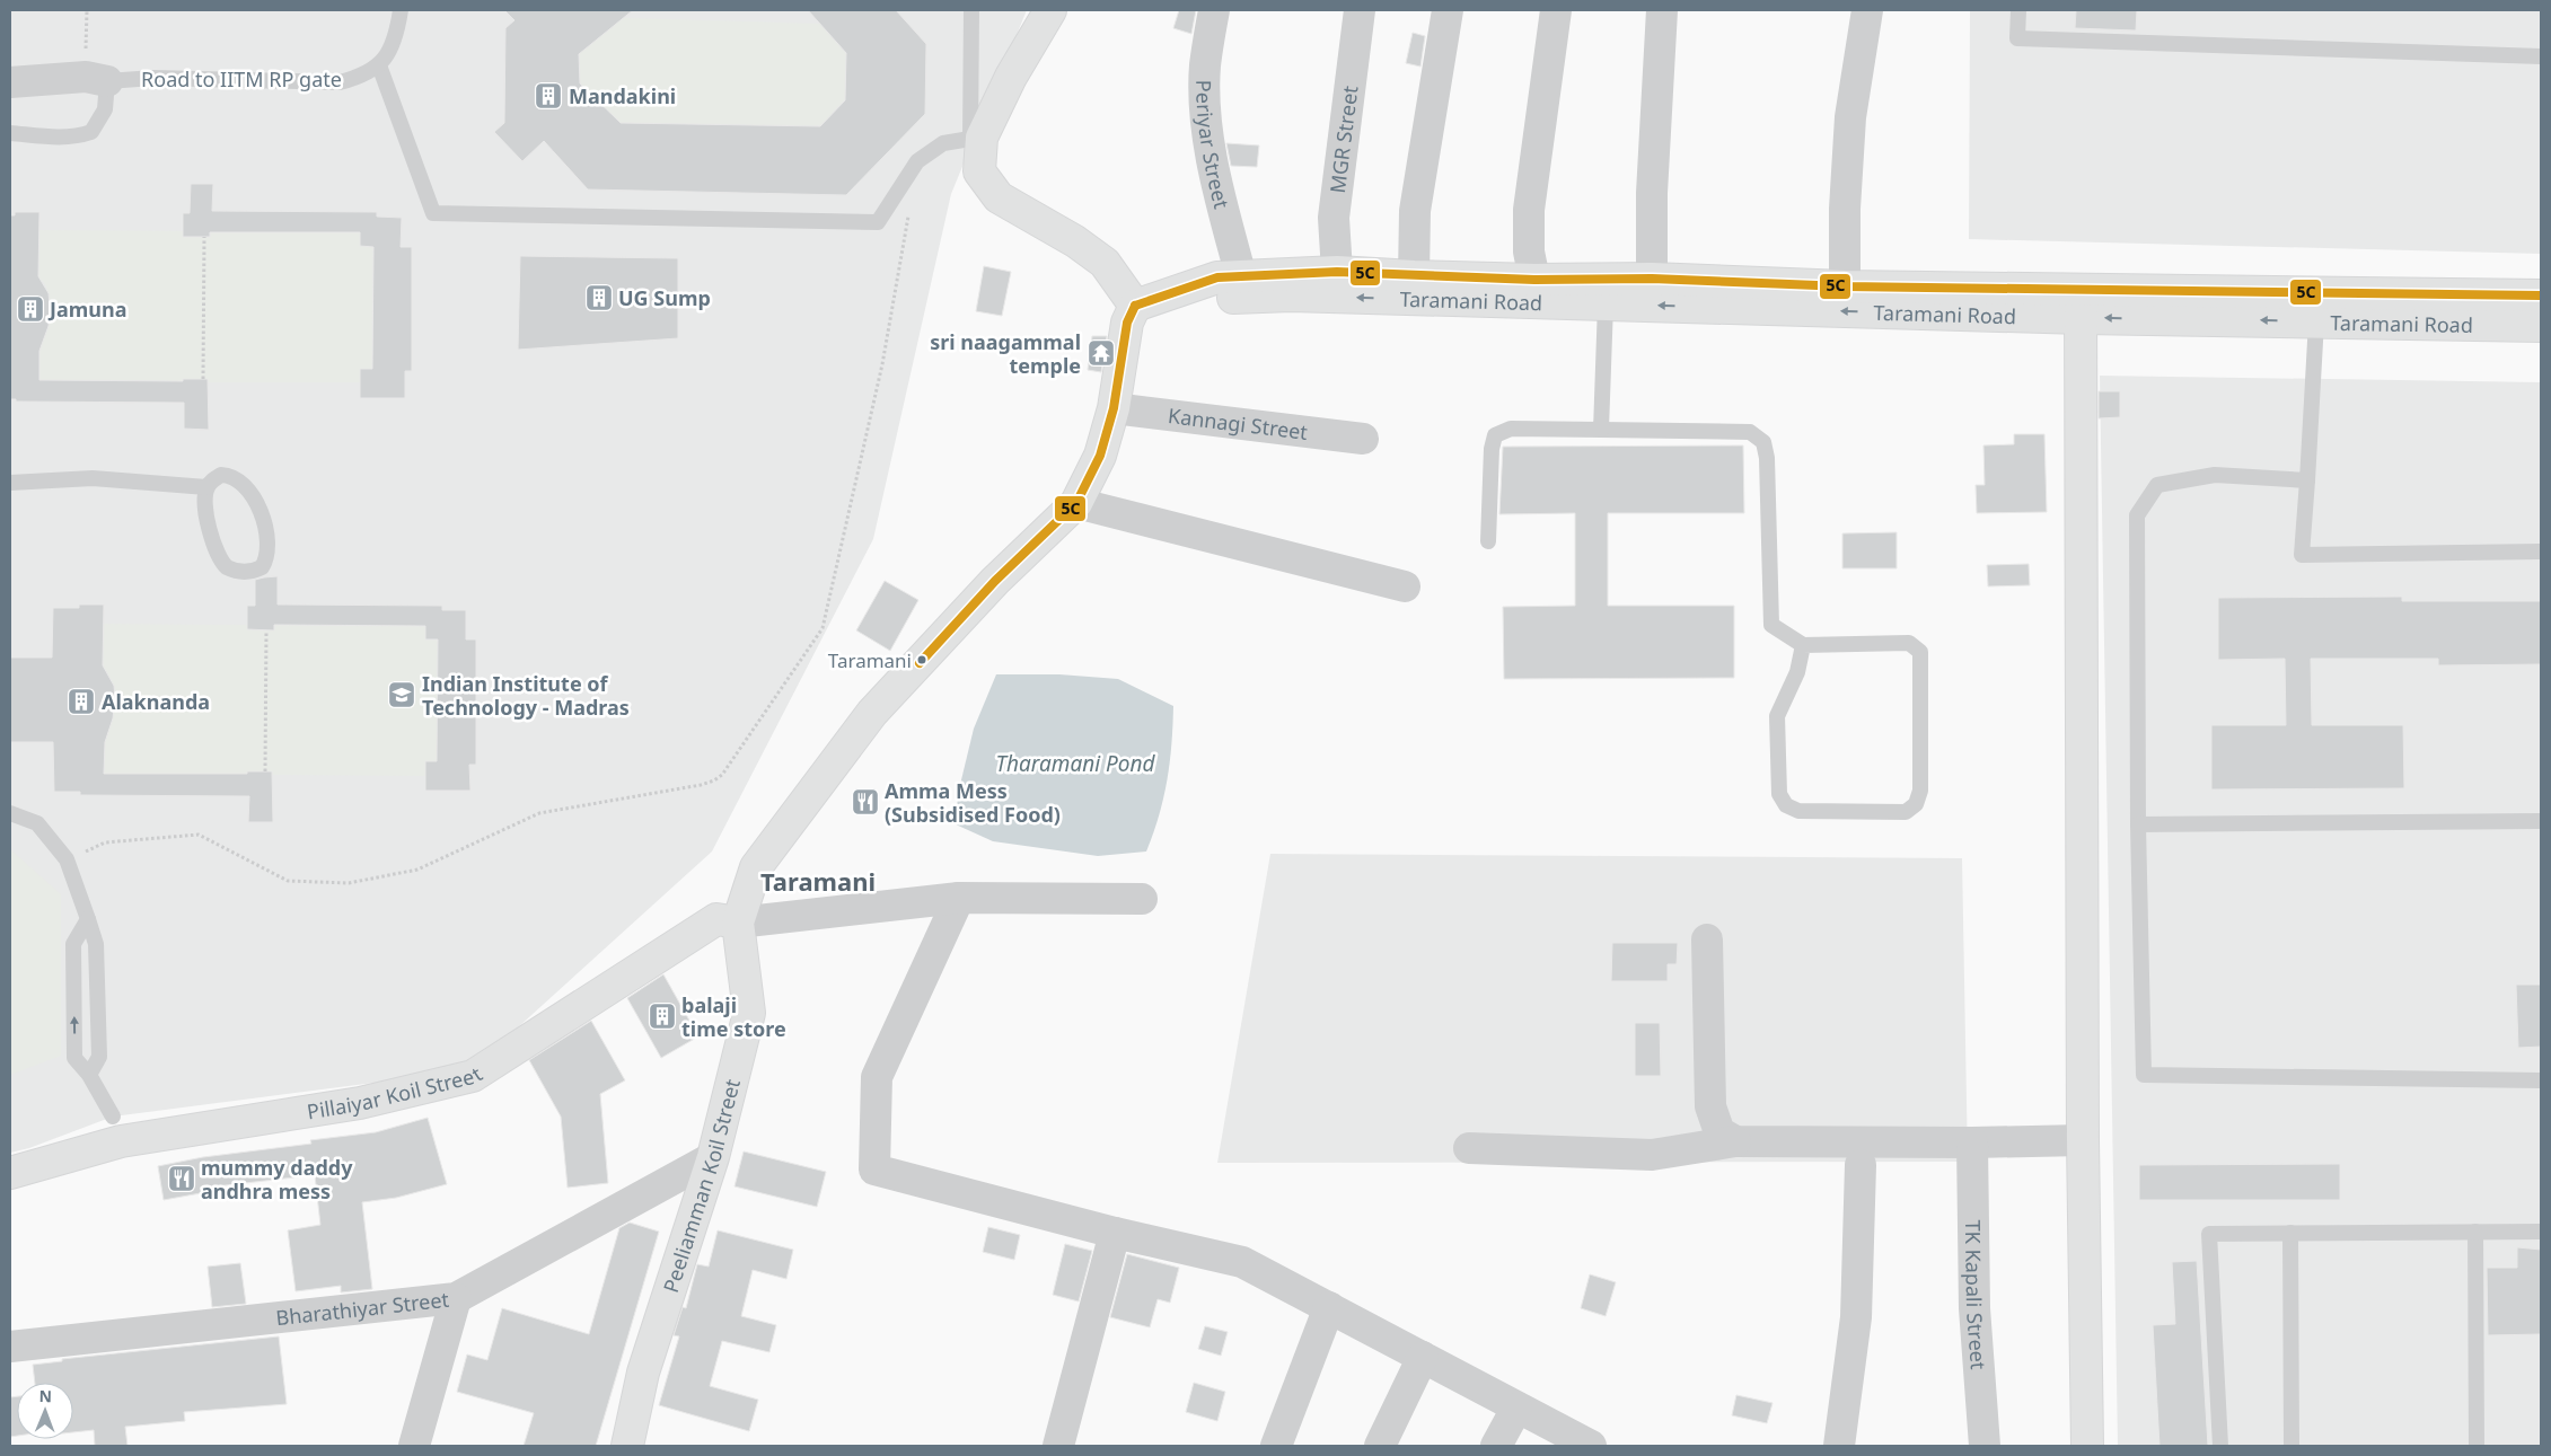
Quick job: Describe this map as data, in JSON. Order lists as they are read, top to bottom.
{
  "streets": {
    "street": [
      "MGR Street",
      "Periyar Street",
      "Taramani Road",
      "Kannagi Street",
      "Pillaiyar Koil Street",
      "Peeliamman Koil Street",
      "TK Kapali Street",
      "Bharathiyar Street"
    ],
    "lane": ["Road to IITM RP gate"]
  },
  "crossings": [
    ["MGR Street", "Taramani Road"],
    ["Periyar Street", "Taramani Road"],
    ["Taramani Road", "Peeliamman Koil Street"],
    ["Kannagi Street", "Peeliamman Koil Street"],
    ["Pillaiyar Koil Street", "Peeliamman Koil Street"],
    ["Peeliamman Koil Street", "Bharathiyar Street"]
  ],
  "districts": ["Taramani"],
  "water": ["Tharamani Pond"],
  "places": {
    "building": [
      "Mandakini",
      "UG Sump",
      "Jamuna",
      "Alaknanda",
      "balaji time store"
    ],
    "temple": ["sri naagammal temple"],
    "other": ["Taramani"],
    "school or university": ["Indian Institute of Technology - Madras"],
    "restaurant": ["Amma Mess (Subsidised Food)", "mummy daddy andhra mess"]
  },
  "lines": ["transit line 5C"],
  "north": "top"
}
